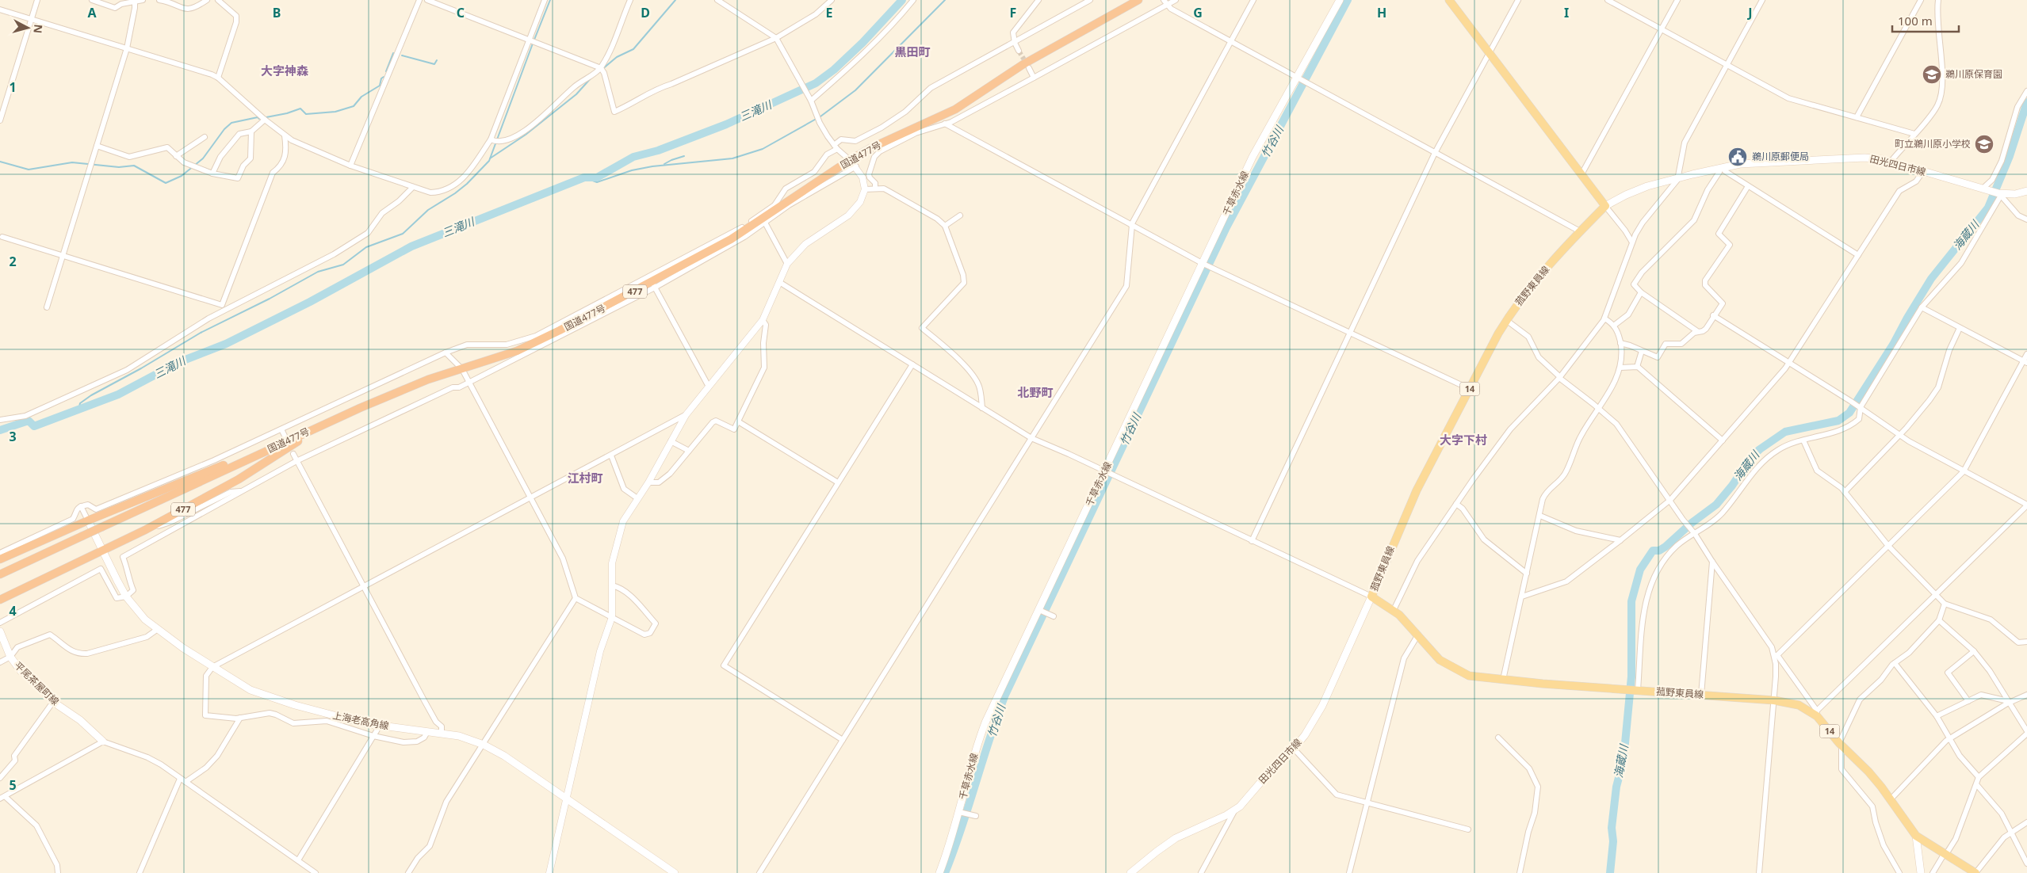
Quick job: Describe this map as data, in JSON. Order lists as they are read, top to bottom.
{
  "streets": {
    "highway": ["国道477号", "477"],
    "main road": [
      "田光四日市線",
      "千草赤水線",
      "菰野東員線",
      "14",
      "平尾茶屋町線",
      "上海老高角線"
    ]
  },
  "crossings": [
    ["国道477号", "477"],
    ["田光四日市線", "菰野東員線"],
    ["477", "上海老高角線"]
  ],
  "districts": [
    "黒田町",
    "大字神森",
    "北野町",
    "大字下村",
    "江村町"
  ],
  "water": ["三滝川", "竹谷川", "海蔵川"],
  "places": {
    "school or university": ["鵜川原保育園", "町立鵜川原小学校"],
    "public building": ["鵜川原郵便局"]
  },
  "scale_bar": "100 m",
  "north": "right",
  "grid": {
    "columns": [
      "A",
      "B",
      "C",
      "D",
      "E",
      "F",
      "G",
      "H",
      "I",
      "J"
    ],
    "rows": [
      "1",
      "2",
      "3",
      "4",
      "5"
    ]
  }
}
